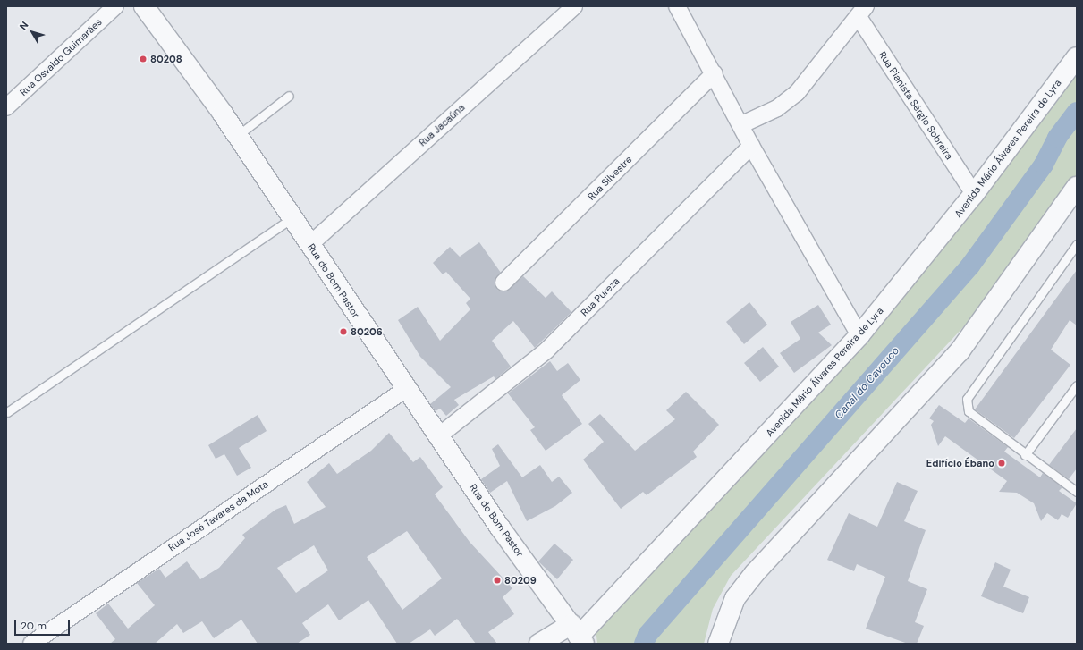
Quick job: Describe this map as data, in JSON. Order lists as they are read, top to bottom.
{
  "streets": {
    "street": [
      "Rua Osvaldo Guimarães",
      "Rua Pianista Sérgio Sobreira",
      "Rua Jacaúna",
      "Avenida Mário Álvares Pereira de Lyra",
      "Rua Silvestre",
      "Rua do Bom Pastor",
      "Rua Pureza",
      "Rua José Tavares da Mota"
    ]
  },
  "crossings": [
    ["Rua Pianista Sérgio Sobreira", "Avenida Mário Álvares Pereira de Lyra"],
    ["Rua Jacaúna", "Rua do Bom Pastor"],
    ["Avenida Mário Álvares Pereira de Lyra", "Rua do Bom Pastor"],
    ["Rua do Bom Pastor", "Rua Pureza"],
    ["Rua do Bom Pastor", "Rua José Tavares da Mota"]
  ],
  "water": ["Canal do Cavouco"],
  "places": [
    "80208",
    "80206",
    "Edifício Ébano",
    "80209"
  ],
  "scale_bar": "20 m",
  "north": "top left"
}
